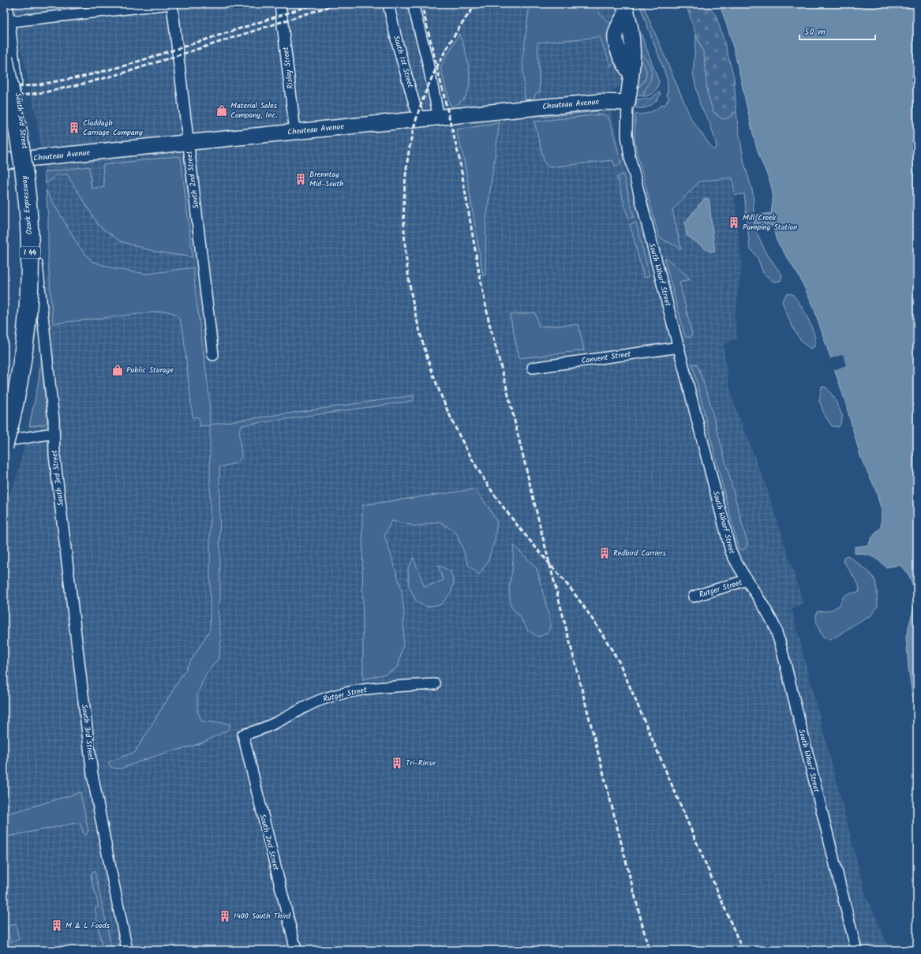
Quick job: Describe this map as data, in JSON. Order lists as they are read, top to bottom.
{
  "streets": {
    "highway": ["Ozark Expressway", "I 44"],
    "street": [
      "South 1st Street",
      "Risley Street",
      "Chouteau Avenue",
      "South 3rd Street",
      "South 2nd Street",
      "South Wharf Street",
      "Convent Street",
      "Rutger Street"
    ]
  },
  "crossings": [
    ["South 1st Street", "Chouteau Avenue"],
    ["Risley Street", "Chouteau Avenue"],
    ["Chouteau Avenue", "South 3rd Street"],
    ["Chouteau Avenue", "South 2nd Street"],
    ["Chouteau Avenue", "South Wharf Street"],
    ["South 2nd Street", "Rutger Street"],
    ["South Wharf Street", "Convent Street"],
    ["South Wharf Street", "Rutger Street"]
  ],
  "places": {
    "shop": ["Material Sales Company, Inc.", "Public Storage"],
    "building": [
      "Claddagh Carriage Company",
      "Brenntag Mid-South",
      "Mill Creek Pumping Station",
      "Redbird Carriers",
      "Tri-Rinse",
      "1400 South Third",
      "M & L Foods"
    ]
  },
  "scale_bar": "50 m"
}
